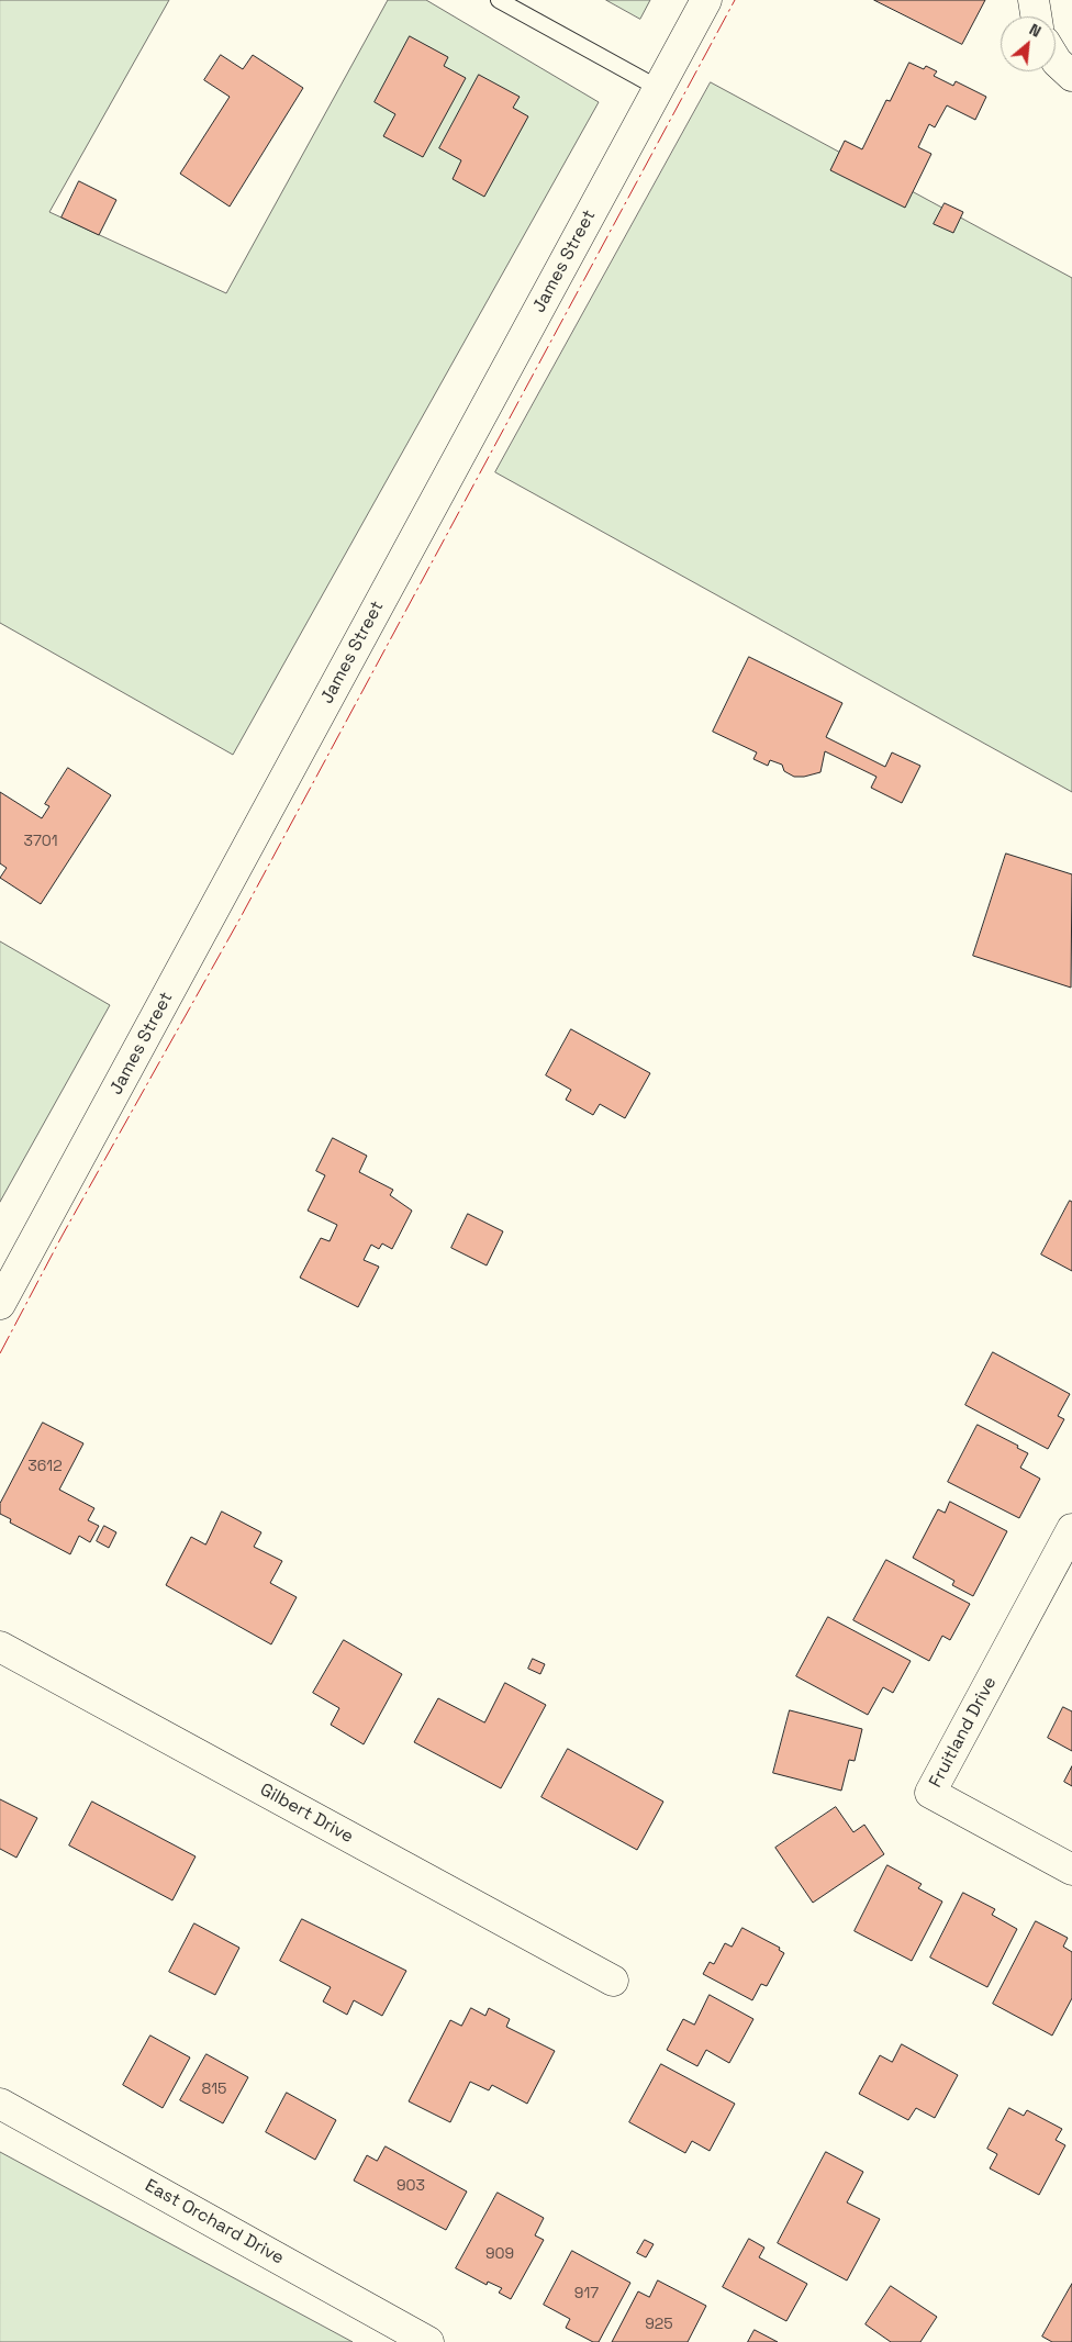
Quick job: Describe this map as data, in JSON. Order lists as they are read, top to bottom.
{
  "streets": {
    "street": [
      "James Street",
      "Fruitland Drive",
      "Gilbert Drive",
      "East Orchard Drive"
    ]
  },
  "house_numbers": [
    "3701",
    "3612",
    "815",
    "903",
    "909",
    "917",
    "925"
  ],
  "north": "top right"
}
